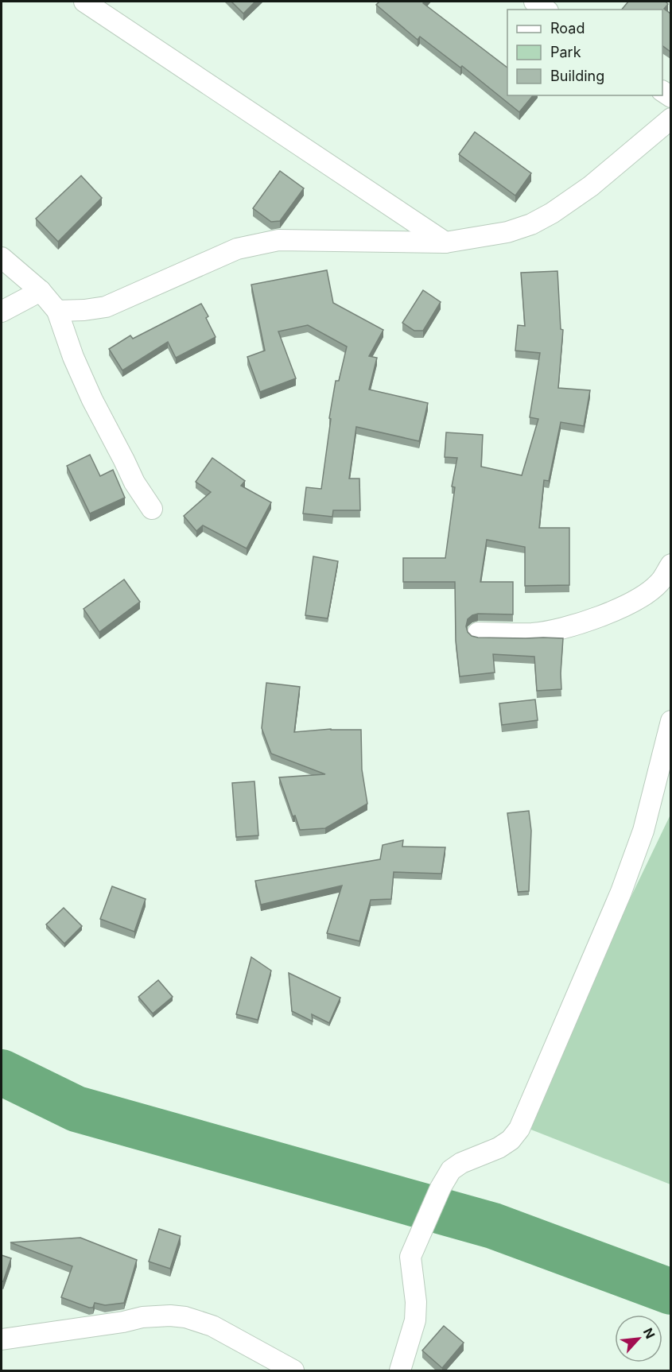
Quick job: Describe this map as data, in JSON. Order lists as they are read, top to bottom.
{
  "legend": ["Road", "Park", "Building"],
  "north": "top right"
}
